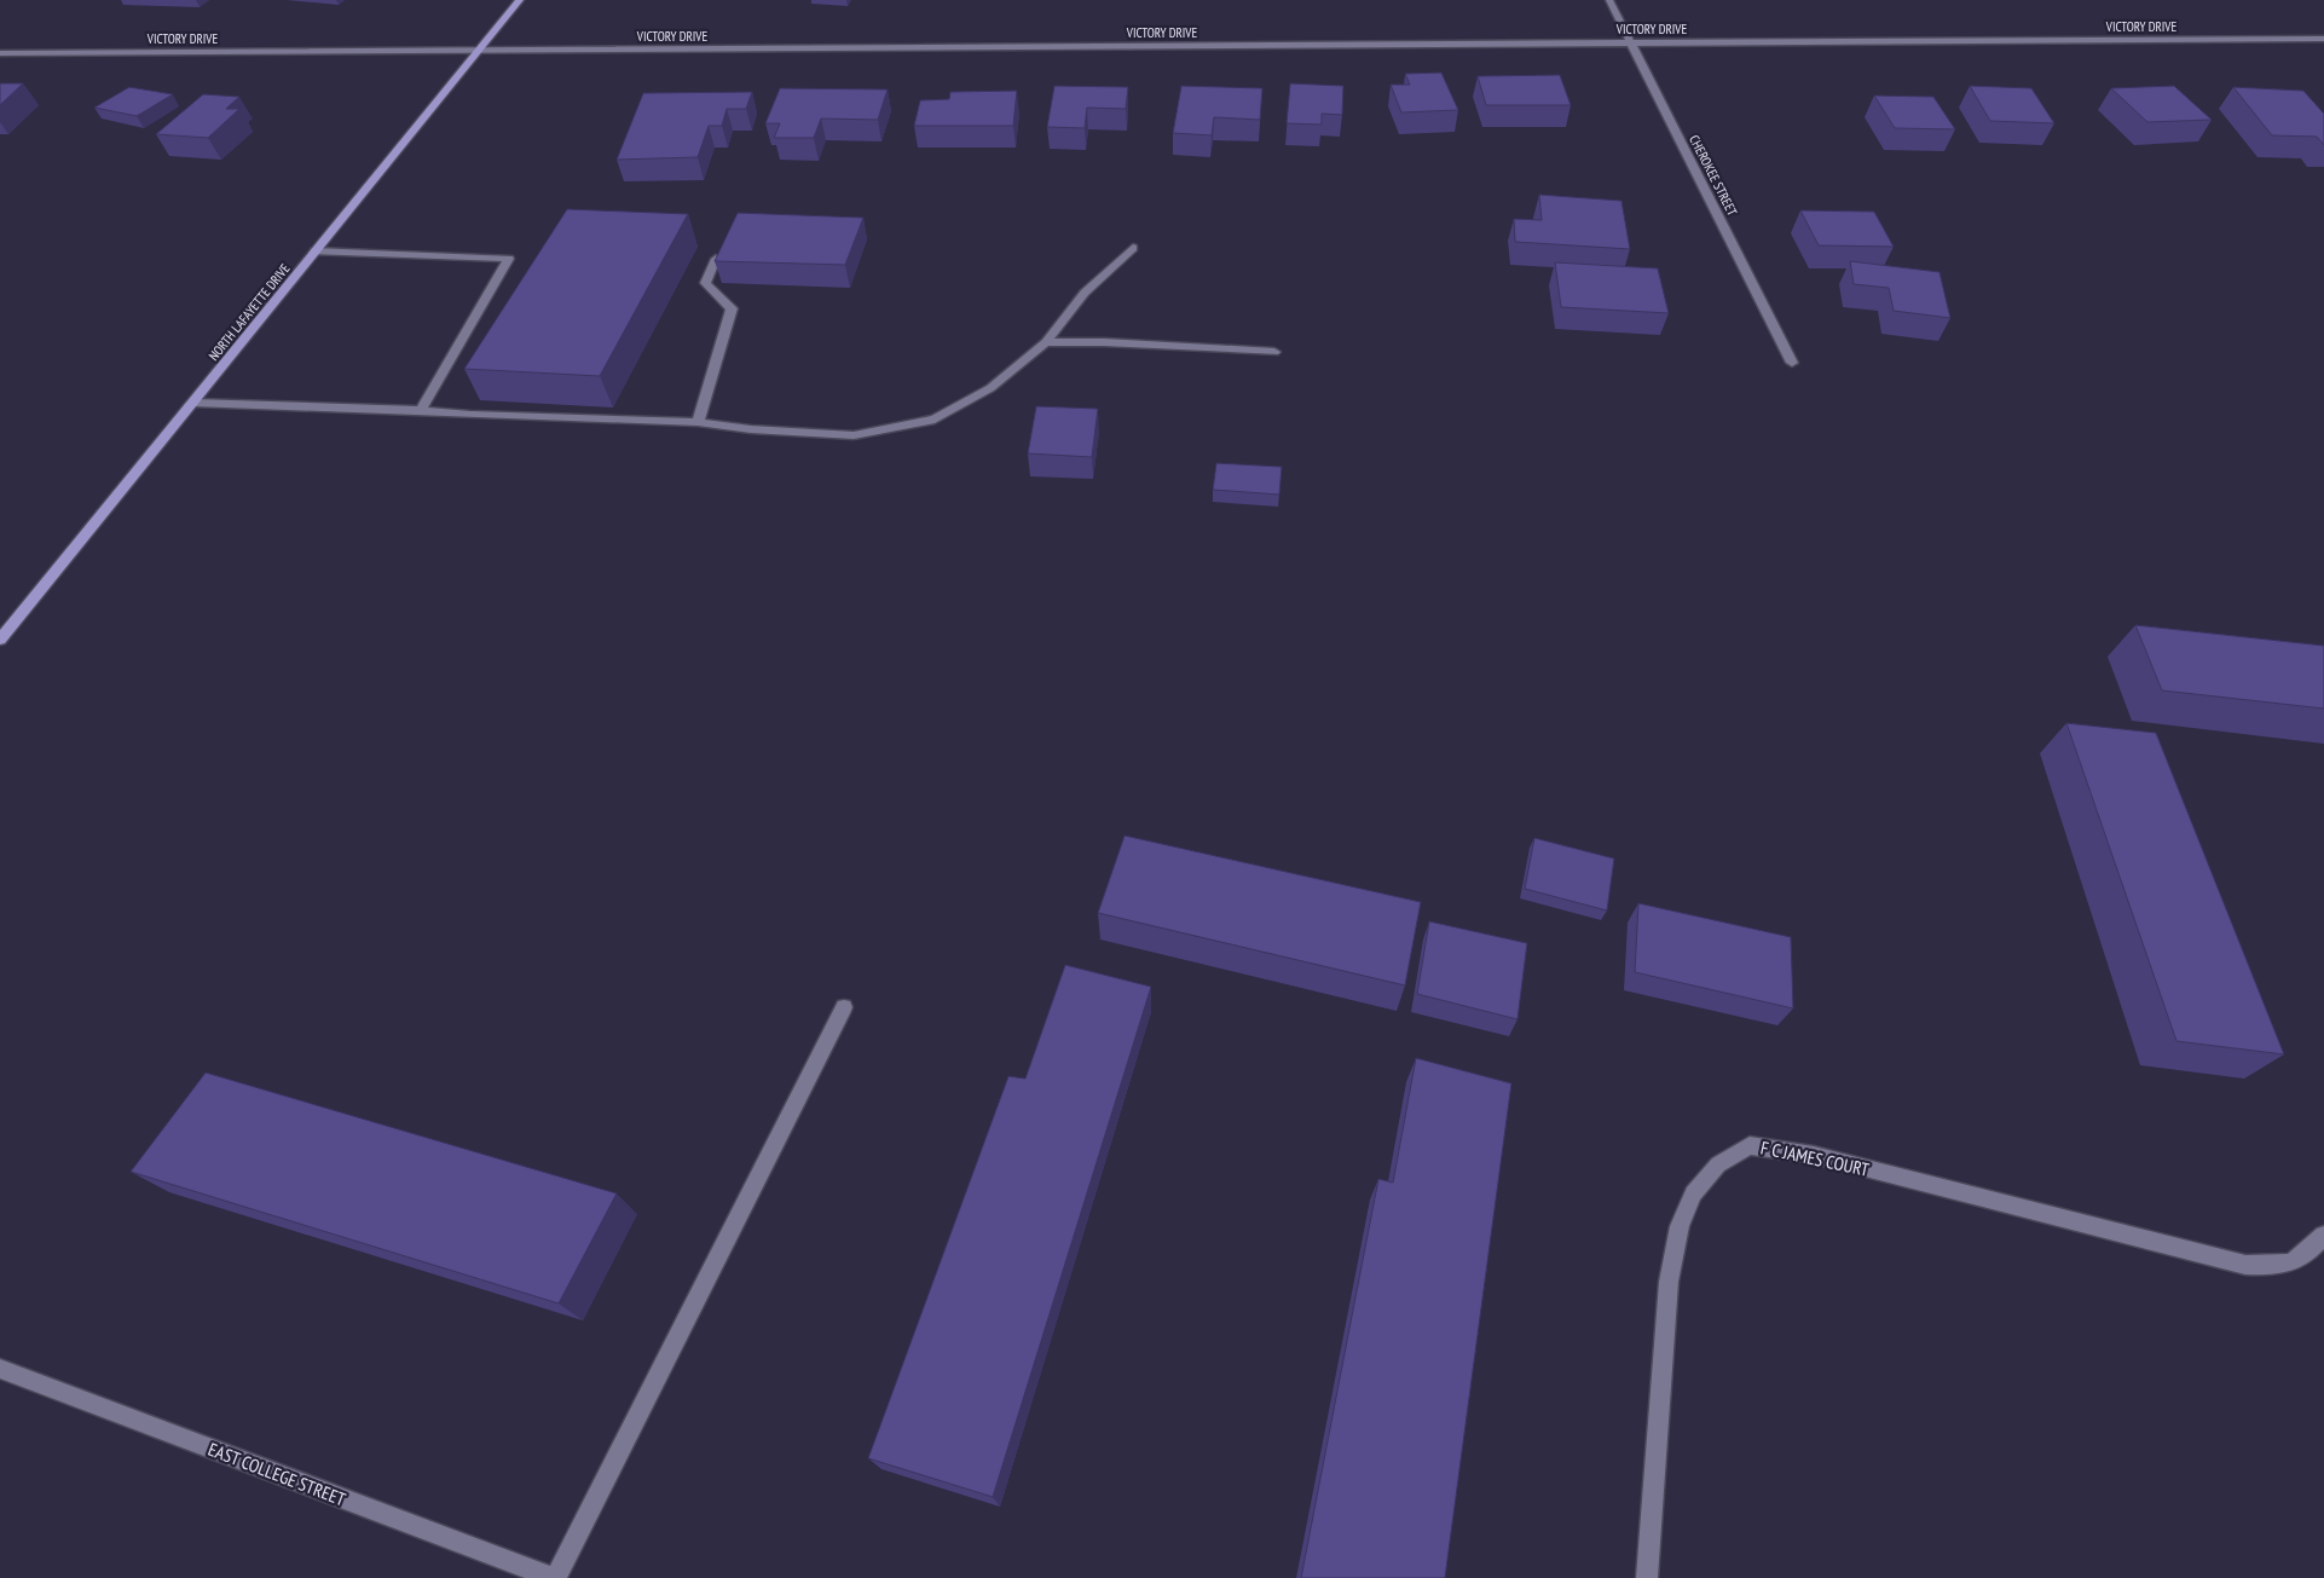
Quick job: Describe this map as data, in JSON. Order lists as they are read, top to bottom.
{
  "streets": {
    "main road": ["NORTH LAFAYETTE DRIVE"],
    "street": [
      "VICTORY DRIVE",
      "CHEROKEE STREET",
      "F C JAMES COURT",
      "EAST COLLEGE STREET"
    ]
  },
  "crossings": [
    ["VICTORY DRIVE", "CHEROKEE STREET"],
    ["VICTORY DRIVE", "NORTH LAFAYETTE DRIVE"]
  ]
}
